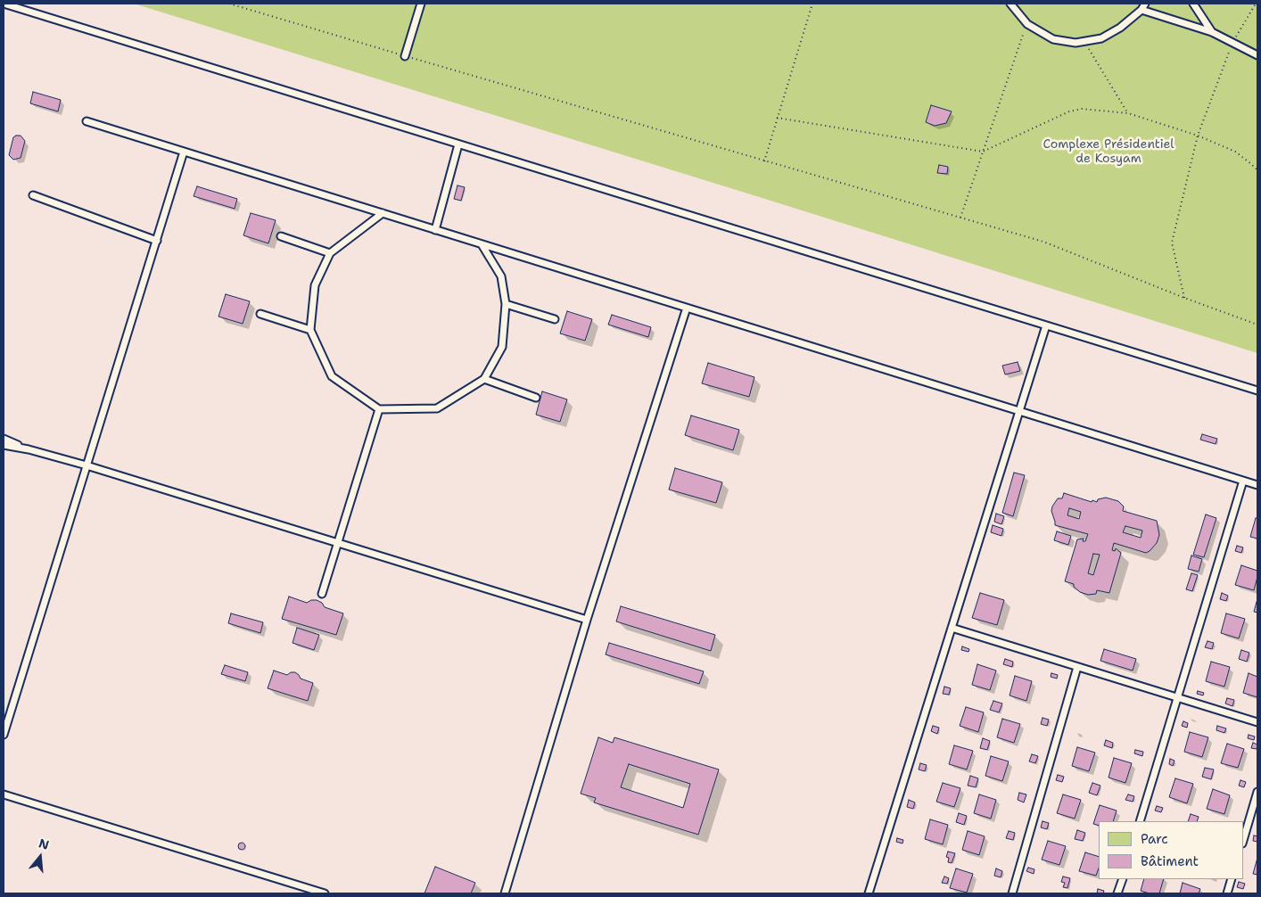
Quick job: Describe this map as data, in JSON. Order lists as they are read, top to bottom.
{
  "parks": ["Complexe Présidentiel de Kosyam"],
  "legend": ["Parc", "Bâtiment"],
  "north": "top"
}
